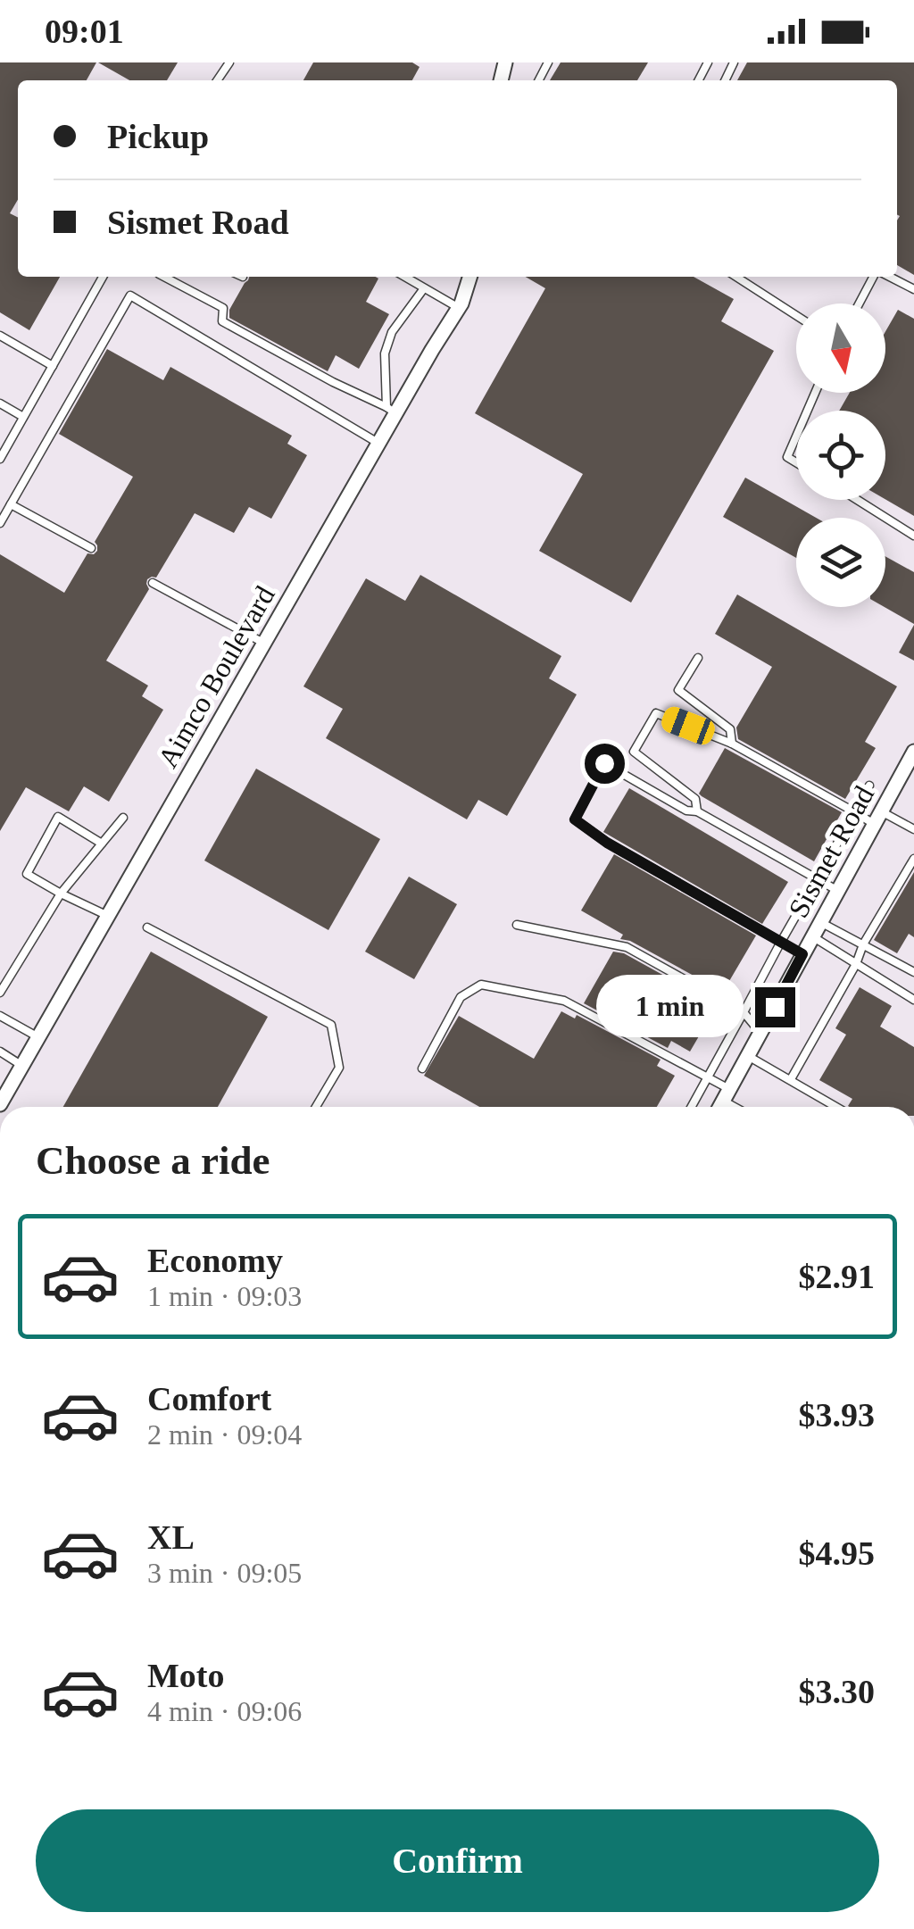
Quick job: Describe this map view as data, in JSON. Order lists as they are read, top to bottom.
{
  "streets": {
    "street": ["Aimco Boulevard", "Sismet Road"]
  },
  "north": "bottom",
  "page": {
    "status": "09:01",
    "banner": ["Pickup", "Sismet Road"],
    "bubble": "1 min",
    "heading": "Choose a ride",
    "list": [
      {
        "name": "Economy",
        "note": "1 min · 09:03",
        "value": "$2.91"
      },
      {
        "name": "Comfort",
        "note": "2 min · 09:04",
        "value": "$3.93"
      },
      {
        "name": "XL",
        "note": "3 min · 09:05",
        "value": "$4.95"
      },
      {
        "name": "Moto",
        "note": "4 min · 09:06",
        "value": "$3.30"
      }
    ],
    "buttons": "Confirm"
  }
}
